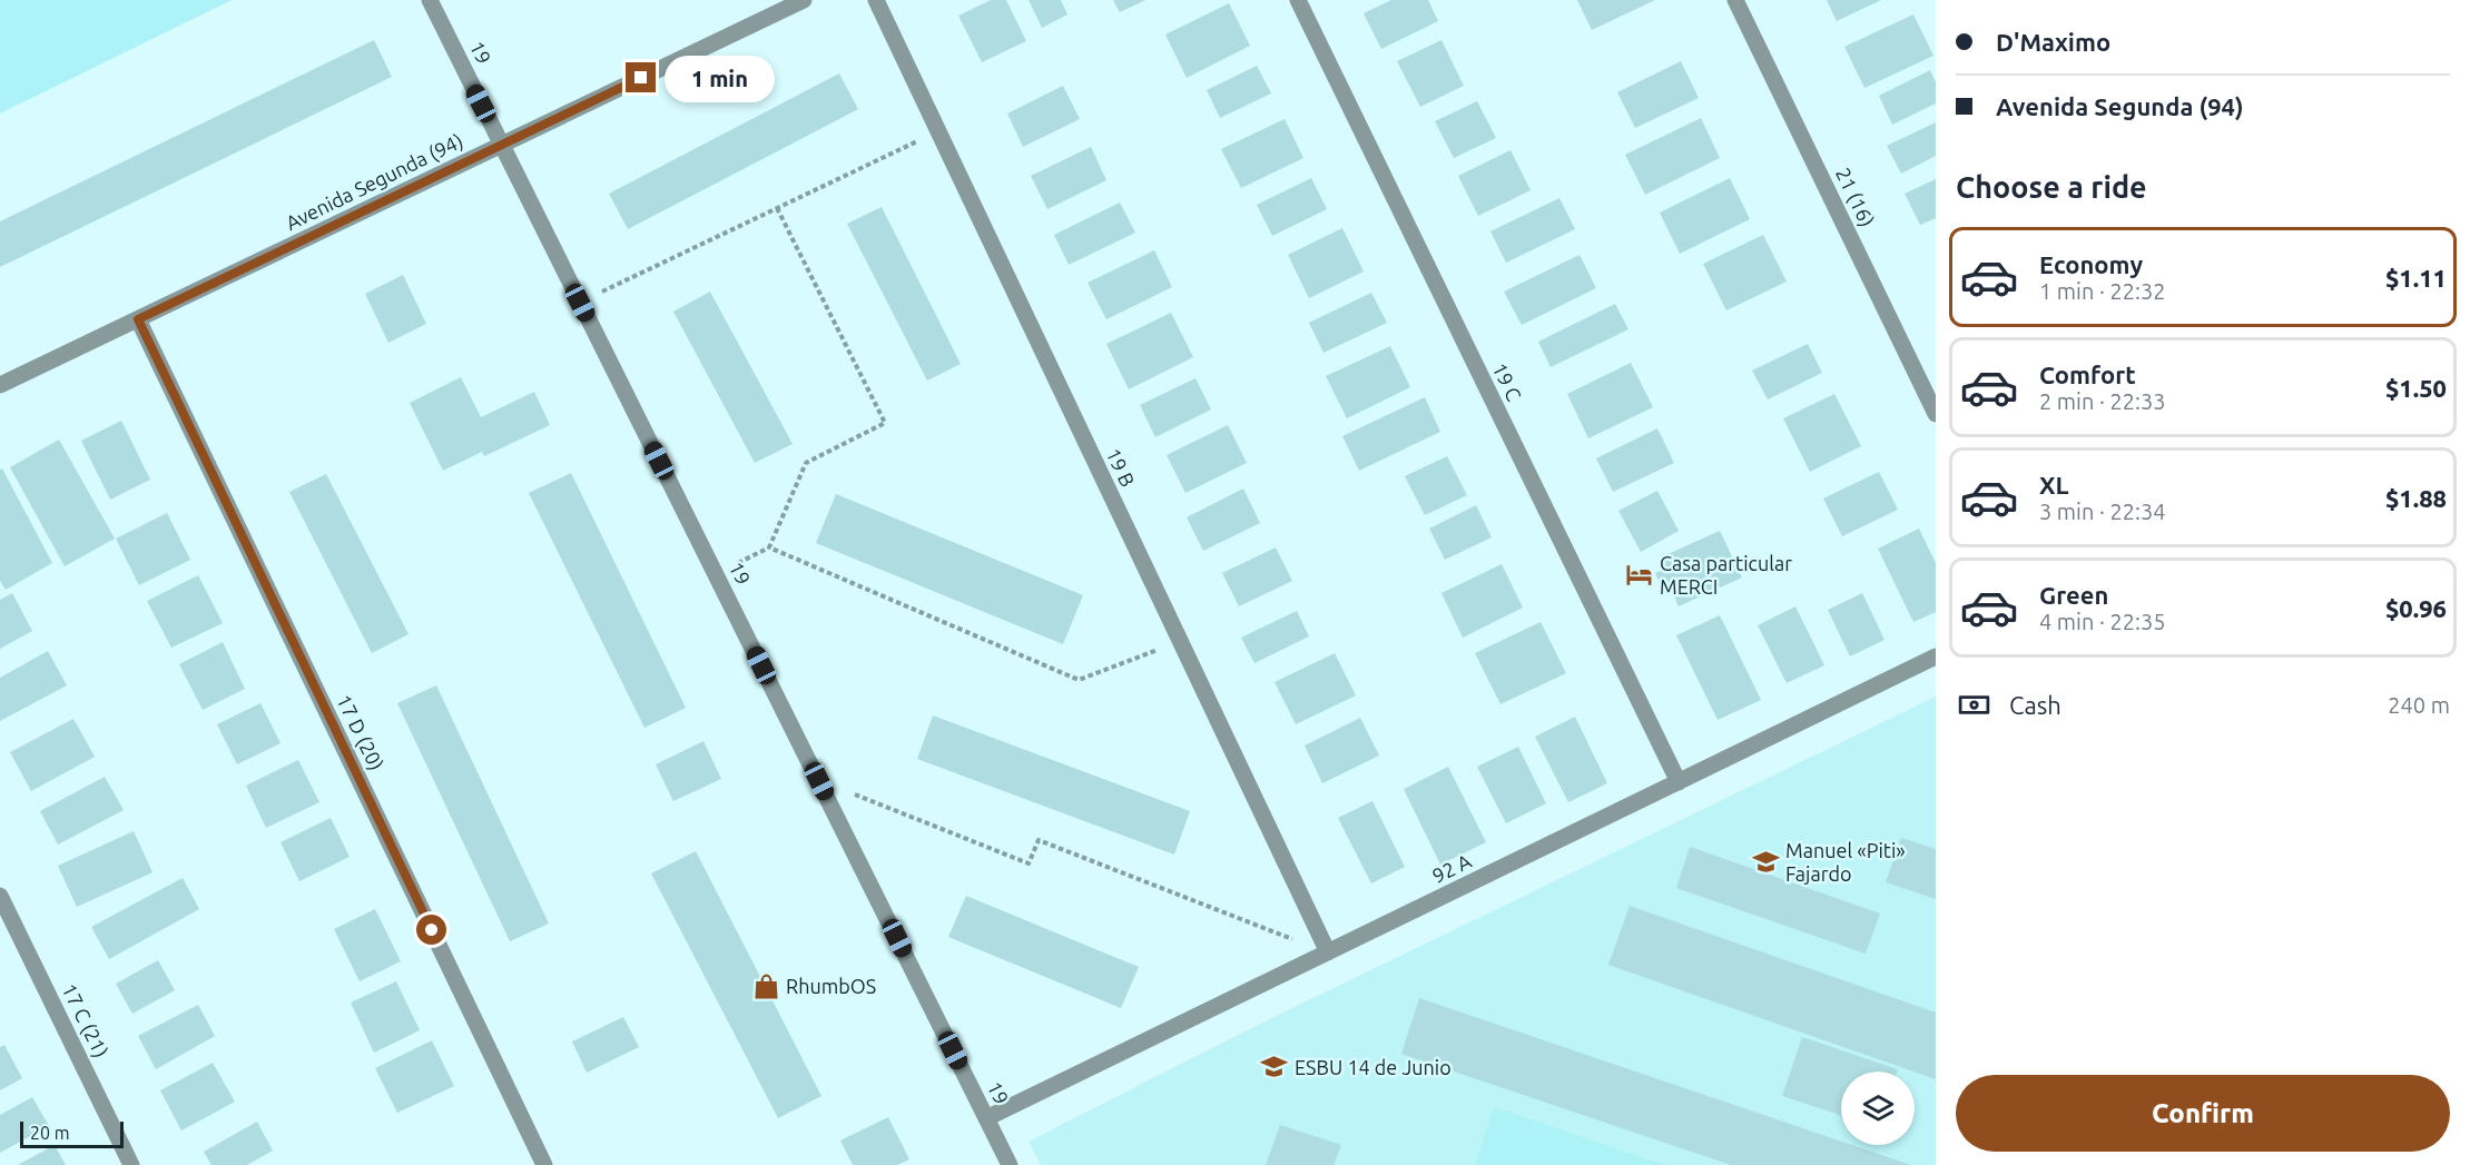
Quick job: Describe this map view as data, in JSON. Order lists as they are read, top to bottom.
{
  "streets": {
    "street": [
      "19",
      "Avenida Segunda (94)",
      "21 (16)",
      "19 C",
      "19 B",
      "17 D (20)",
      "92 A",
      "17 C (21)"
    ]
  },
  "crossings": [
    ["19", "Avenida Segunda (94)"],
    ["19", "92 A"],
    ["Avenida Segunda (94)", "17 D (20)"],
    ["19 C", "92 A"],
    ["19 B", "92 A"]
  ],
  "places": {
    "hotel": ["Casa particular MERCI"],
    "school or university": ["Manuel «Piti» Fajardo", "ESBU 14 de Junio"],
    "shop": ["RhumbOS"]
  },
  "scale_bar": "20 m",
  "page": {
    "banner": ["D'Maximo", "Avenida Segunda (94)"],
    "bubble": "1 min",
    "heading": "Choose a ride",
    "list": [
      {
        "name": "Economy",
        "note": "1 min · 22:32",
        "value": "$1.11"
      },
      {
        "name": "Comfort",
        "note": "2 min · 22:33",
        "value": "$1.50"
      },
      {
        "name": "XL",
        "note": "3 min · 22:34",
        "value": "$1.88"
      },
      {
        "name": "Green",
        "note": "4 min · 22:35",
        "value": "$0.96"
      }
    ],
    "pay": ["Cash", "240 m"],
    "buttons": "Confirm",
    "scale": "20 m"
  }
}
